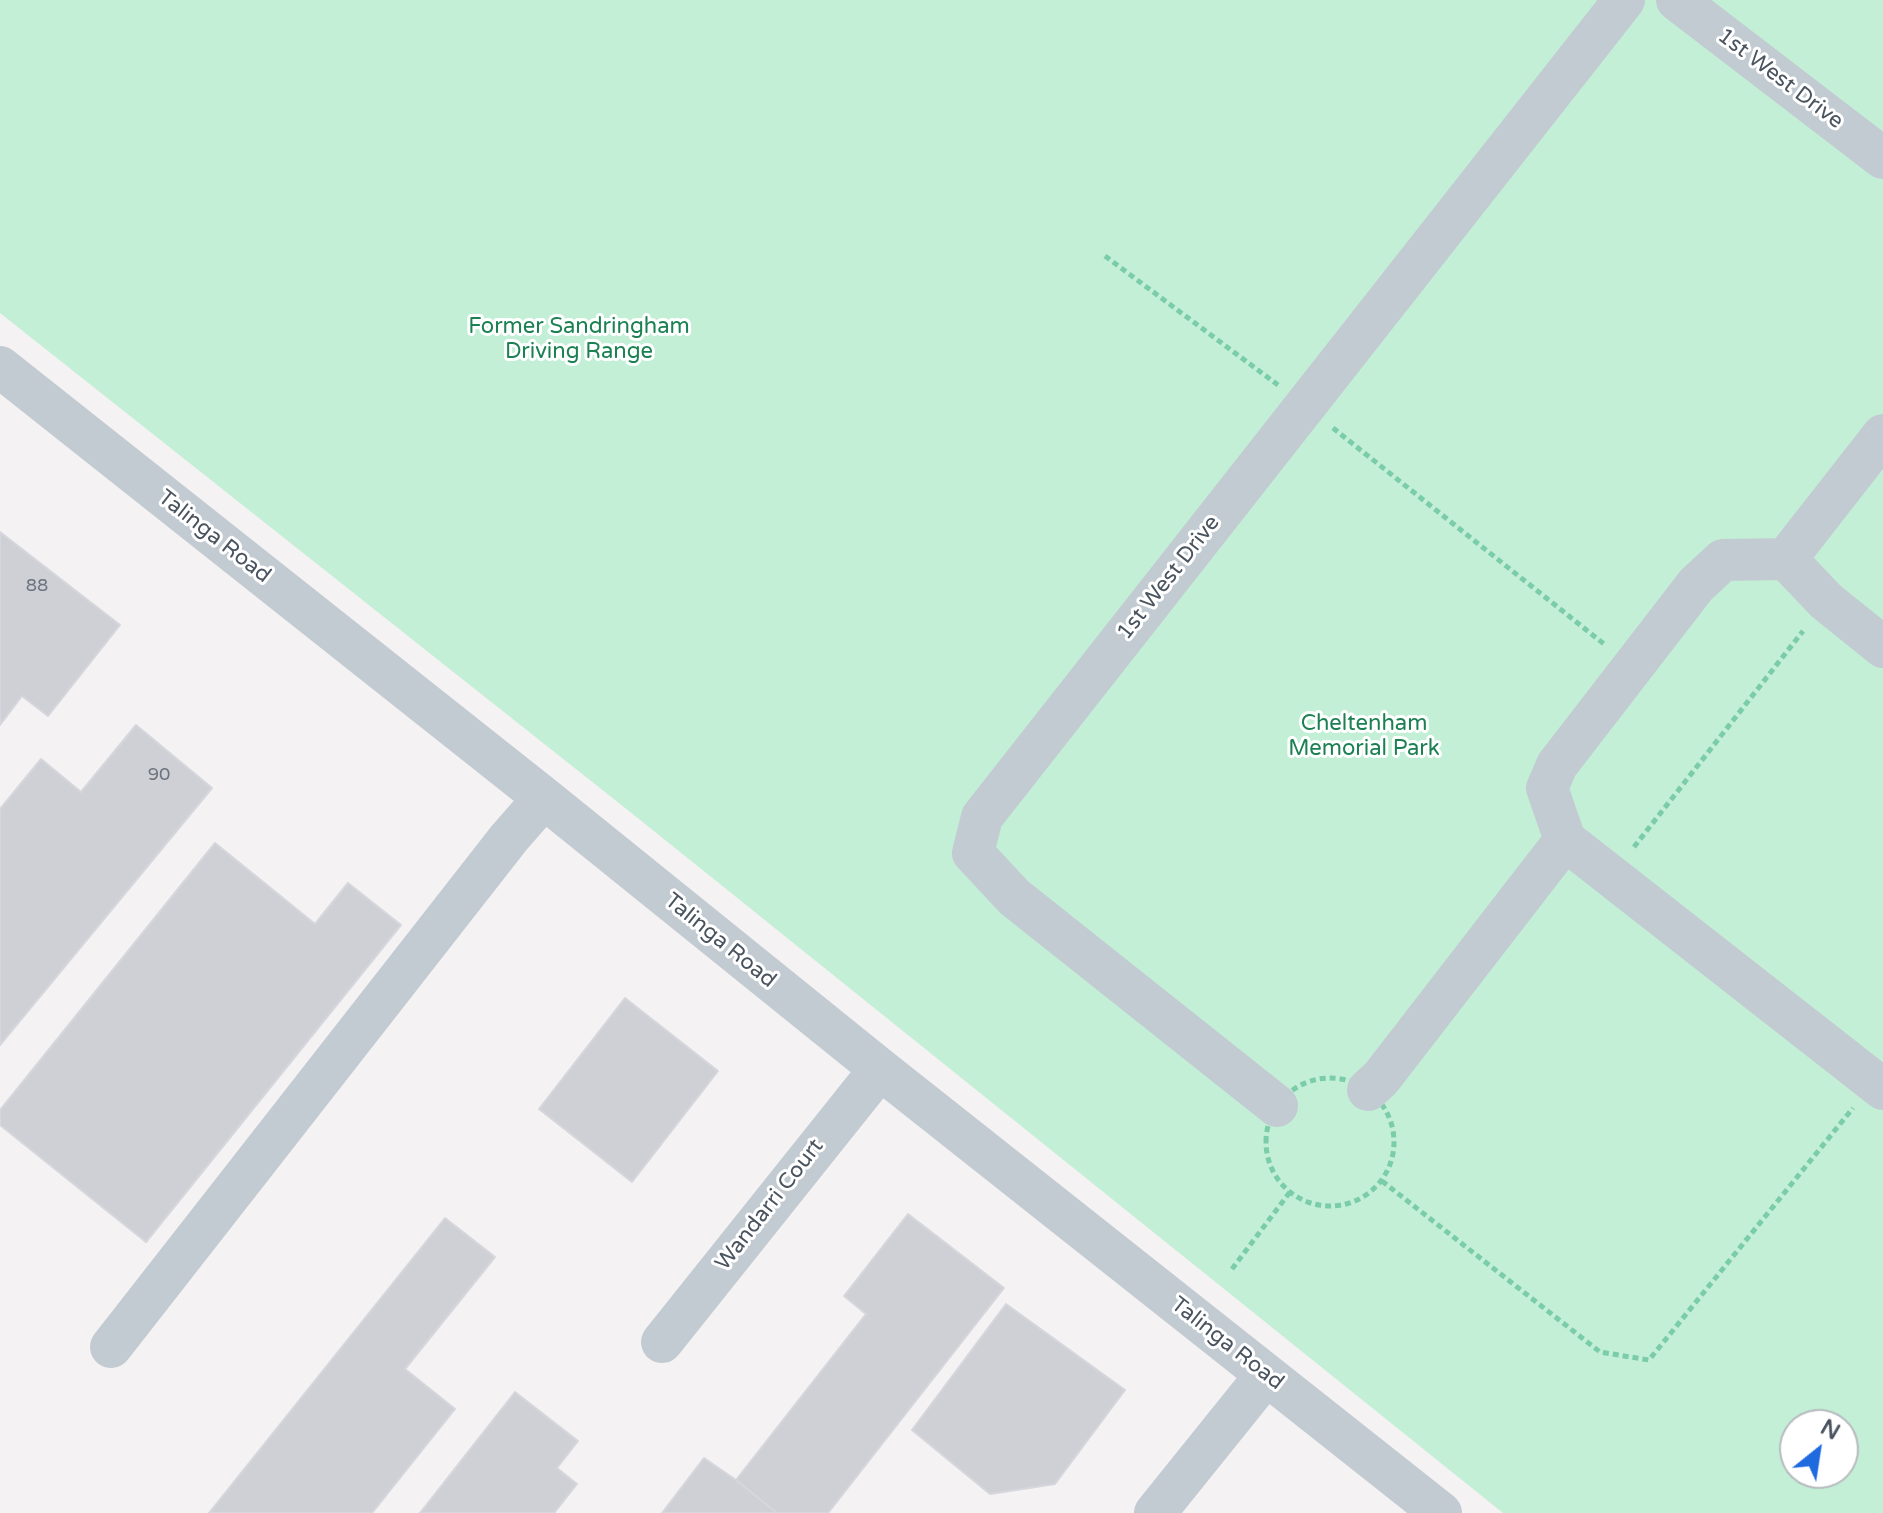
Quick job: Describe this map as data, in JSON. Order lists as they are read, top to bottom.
{
  "streets": {
    "street": ["1st West Drive", "Talinga Road", "Wandarri Court"]
  },
  "crossings": [
    ["Talinga Road", "Wandarri Court"]
  ],
  "parks": ["Former Sandringham Driving Range", "Cheltenham Memorial Park"],
  "house_numbers": ["88", "90"],
  "north": "top right"
}
